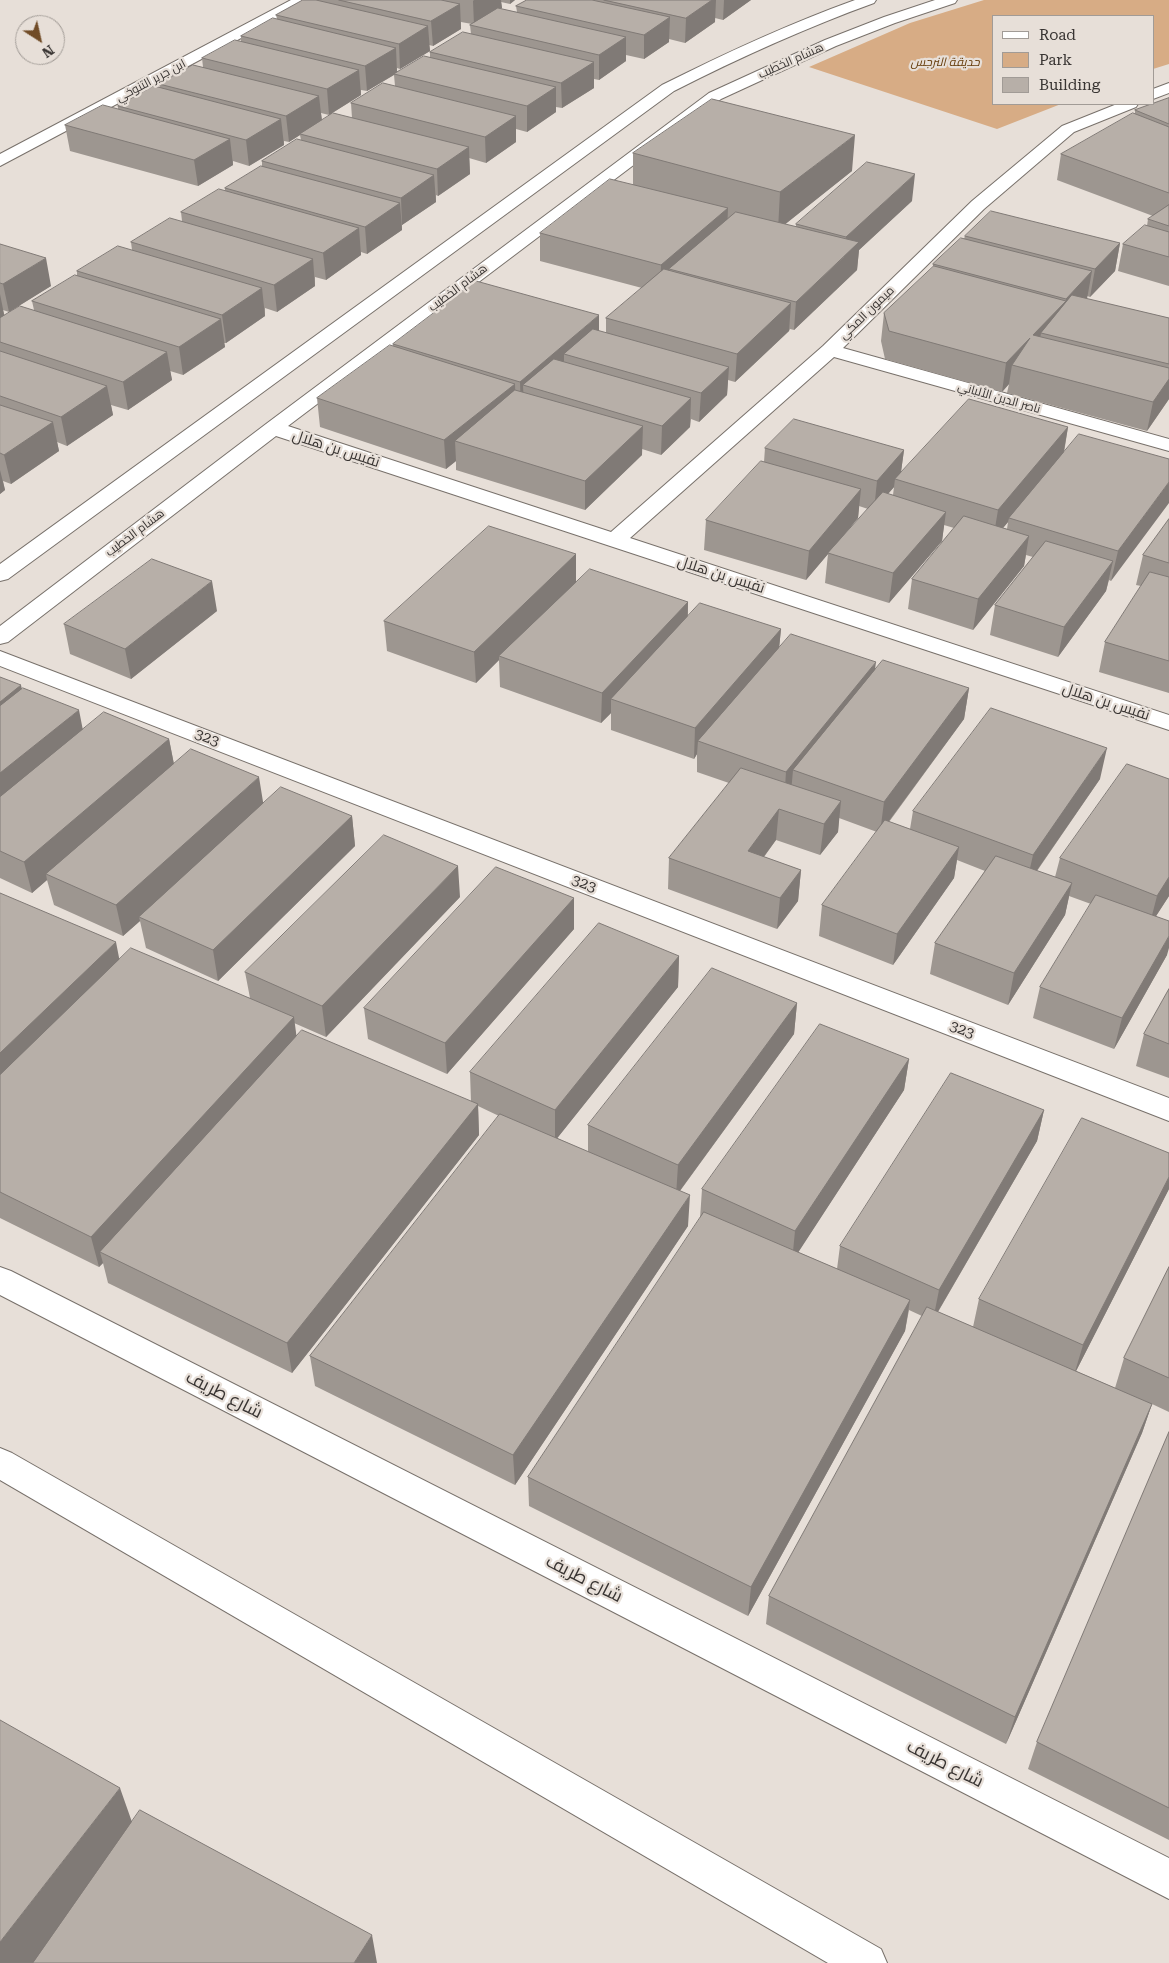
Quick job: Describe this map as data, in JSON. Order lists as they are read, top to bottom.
{
  "streets": {
    "street": [
      "هشام الخطيب",
      "ابن جرير التنوخي",
      "ميمون المكي",
      "ناصر الدين الألباني",
      "نفيس بن هلال",
      "323",
      "شارع طريف"
    ]
  },
  "crossings": [
    ["هشام الخطيب", "نفيس بن هلال"],
    ["ميمون المكي", "ناصر الدين الألباني"],
    ["ميمون المكي", "نفيس بن هلال"]
  ],
  "parks": ["حديقة النرجس"],
  "legend": ["Road", "Park", "Building"],
  "north": "bottom right"
}
